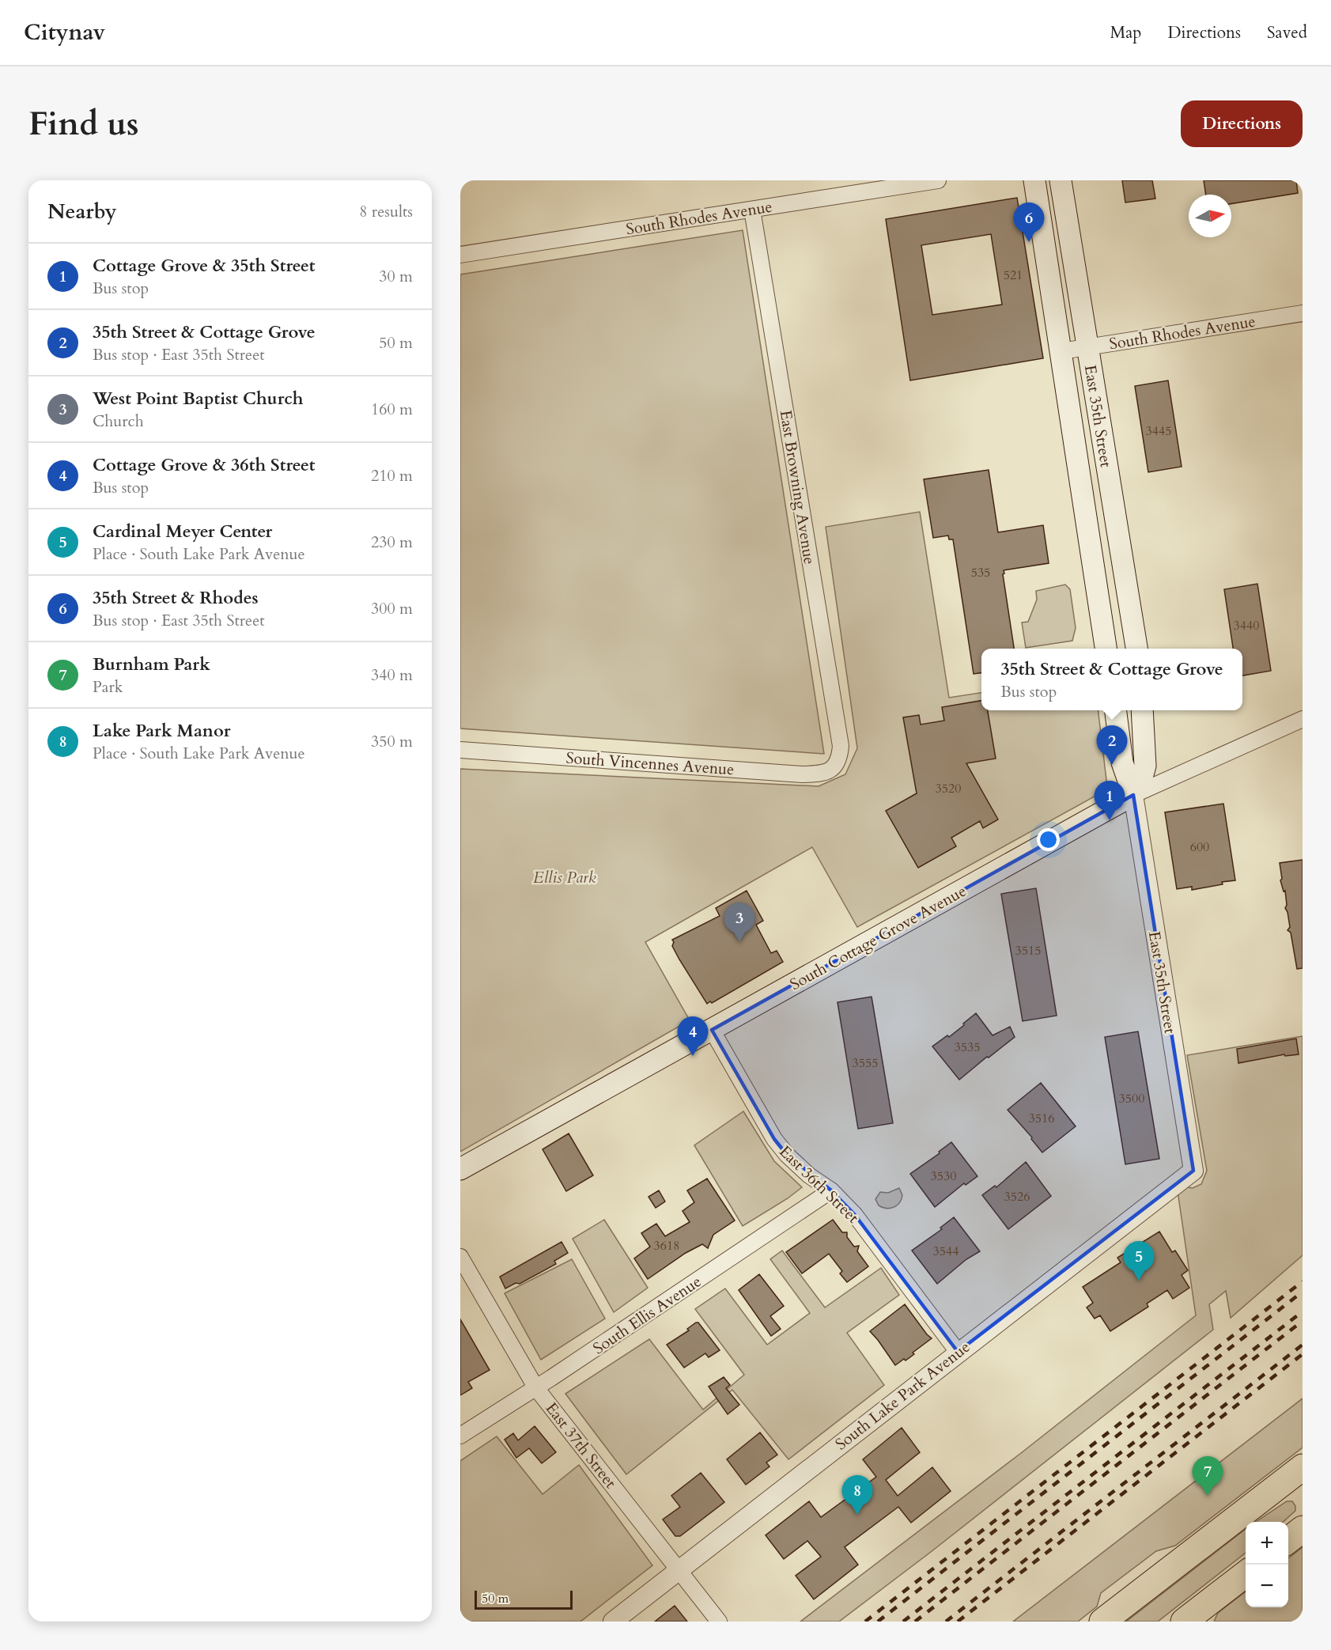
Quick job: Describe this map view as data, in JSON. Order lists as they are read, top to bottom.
{
  "streets": {
    "main road": ["East 35th Street", "South Cottage Grove Avenue"],
    "street": [
      "South Rhodes Avenue",
      "East Browning Avenue",
      "South Vincennes Avenue",
      "East 36th Street",
      "South Ellis Avenue",
      "South Lake Park Avenue",
      "East 37th Street"
    ]
  },
  "crossings": [
    ["South Rhodes Avenue", "East 35th Street"],
    ["South Rhodes Avenue", "East Browning Avenue"],
    ["East 35th Street", "South Cottage Grove Avenue"],
    ["East 35th Street", "South Lake Park Avenue"],
    ["East Browning Avenue", "South Vincennes Avenue"],
    ["South Cottage Grove Avenue", "East 36th Street"],
    ["East 36th Street", "South Ellis Avenue"],
    ["East 36th Street", "South Lake Park Avenue"],
    ["South Ellis Avenue", "East 37th Street"],
    ["South Lake Park Avenue", "East 37th Street"]
  ],
  "parks": ["Ellis Park"],
  "house_numbers": [
    "521",
    "3445",
    "535",
    "3440",
    "3520",
    "600",
    "3515",
    "3535",
    "3555",
    "3500",
    "3516",
    "3530",
    "3526",
    "3618",
    "3544"
  ],
  "scale_bar": "50 m",
  "north": "right",
  "page": {
    "header": "Citynav",
    "nav": ["Map", "Directions", "Saved"],
    "buttons": "Directions",
    "title": "Find us",
    "heading": ["Nearby", "8 results"],
    "pins": [
      "6",
      "2",
      "1",
      "3",
      "4",
      "5",
      "7",
      "8"
    ],
    "list": [
      {
        "mark": "1",
        "name": "Cottage Grove & 35th Street",
        "note": "Bus stop",
        "value": "30 m"
      },
      {
        "mark": "2",
        "name": "35th Street & Cottage Grove",
        "note": "Bus stop · East 35th Street",
        "value": "50 m"
      },
      {
        "mark": "3",
        "name": "West Point Baptist Church",
        "note": "Church",
        "value": "160 m"
      },
      {
        "mark": "4",
        "name": "Cottage Grove & 36th Street",
        "note": "Bus stop",
        "value": "210 m"
      },
      {
        "mark": "5",
        "name": "Cardinal Meyer Center",
        "note": "Place · South Lake Park Avenue",
        "value": "230 m"
      },
      {
        "mark": "6",
        "name": "35th Street & Rhodes",
        "note": "Bus stop · East 35th Street",
        "value": "300 m"
      },
      {
        "mark": "7",
        "name": "Burnham Park",
        "note": "Park",
        "value": "340 m"
      },
      {
        "mark": "8",
        "name": "Lake Park Manor",
        "note": "Place · South Lake Park Avenue",
        "value": "350 m"
      }
    ],
    "popup": ["35th Street & Cottage Grove", "Bus stop"],
    "map_buttons": ["+", "−"],
    "scale": "50 m"
  }
}
